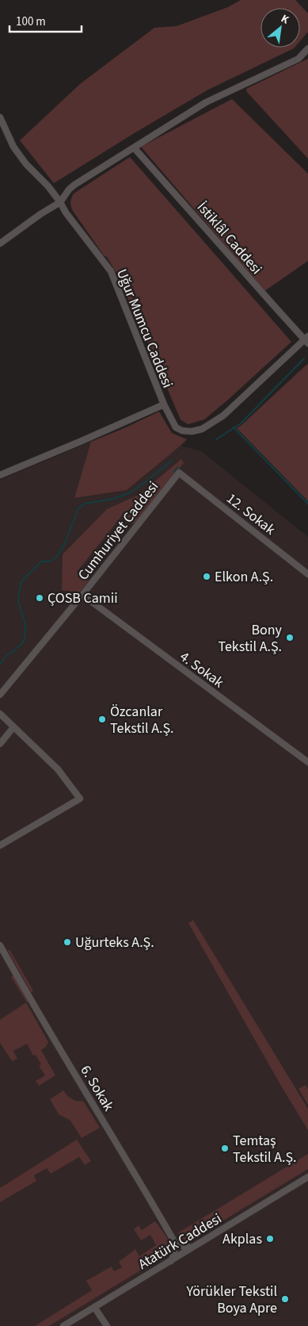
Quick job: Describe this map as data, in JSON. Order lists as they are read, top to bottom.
{
  "streets": {
    "street": [
      "İstiklâl Caddesi",
      "Uğur Mumcu Caddesi",
      "12. Sokak",
      "Cumhuriyet Caddesi",
      "4. Sokak",
      "6. Sokak",
      "Atatürk Caddesi"
    ]
  },
  "crossings": [
    ["12. Sokak", "Cumhuriyet Caddesi"],
    ["Cumhuriyet Caddesi", "4. Sokak"]
  ],
  "places": [
    "Elkon A.Ş.",
    "ÇOSB Camii",
    "Bony Tekstil A.Ş.",
    "Özcanlar Tekstil A.Ş.",
    "Uğurteks A.Ş.",
    "Temtaş Tekstil A.Ş.",
    "Akplas",
    "Yörükler Tekstil Boya Apre"
  ],
  "scale_bar": "100 m",
  "north": "top right"
}
